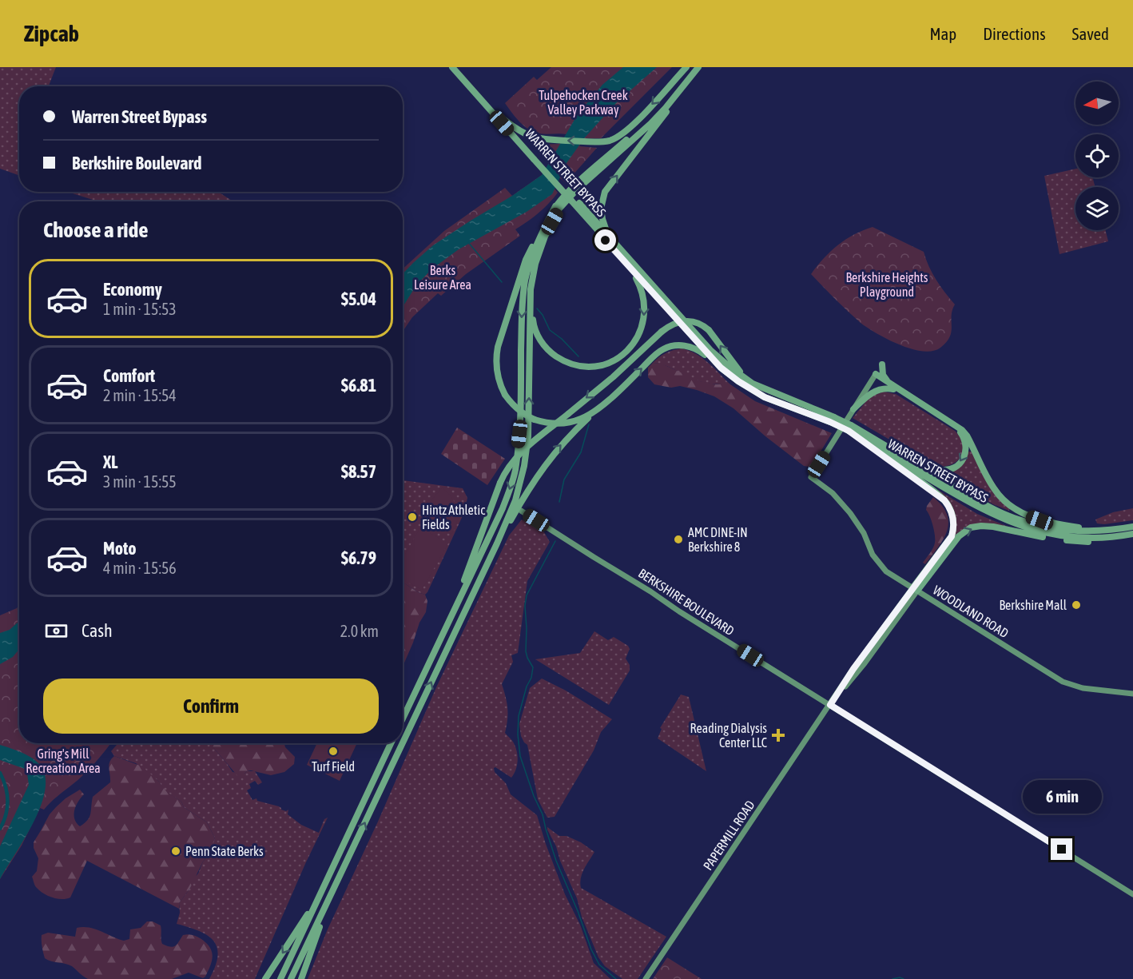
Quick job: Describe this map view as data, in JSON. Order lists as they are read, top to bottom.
{
  "streets": {
    "highway": ["WARREN STREET BYPASS"],
    "main road": ["BERKSHIRE BOULEVARD", "WOODLAND ROAD", "PAPERMILL ROAD"]
  },
  "crossings": [
    ["BERKSHIRE BOULEVARD", "PAPERMILL ROAD"],
    ["WOODLAND ROAD", "PAPERMILL ROAD"]
  ],
  "parks": [
    "Tulpehocken Creek Valley Parkway",
    "Berks Leisure Area",
    "Berkshire Heights Playground",
    "Gring's Mill Recreation Area"
  ],
  "places": {
    "other": [
      "Hintz Athletic Fields",
      "AMC DINE-IN Berkshire 8",
      "Berkshire Mall",
      "Turf Field",
      "Penn State Berks"
    ],
    "health": ["Reading Dialysis Center LLC"]
  },
  "north": "left",
  "page": {
    "header": "Zipcab",
    "nav": ["Map", "Directions", "Saved"],
    "banner": ["Warren Street Bypass", "Berkshire Boulevard"],
    "heading": "Choose a ride",
    "list": [
      {
        "name": "Economy",
        "note": "1 min · 15:53",
        "value": "$5.04"
      },
      {
        "name": "Comfort",
        "note": "2 min · 15:54",
        "value": "$6.81"
      },
      {
        "name": "XL",
        "note": "3 min · 15:55",
        "value": "$8.57"
      },
      {
        "name": "Moto",
        "note": "4 min · 15:56",
        "value": "$6.79"
      }
    ],
    "pay": ["Cash", "2.0 km"],
    "buttons": "Confirm",
    "bubble": "6 min"
  }
}
